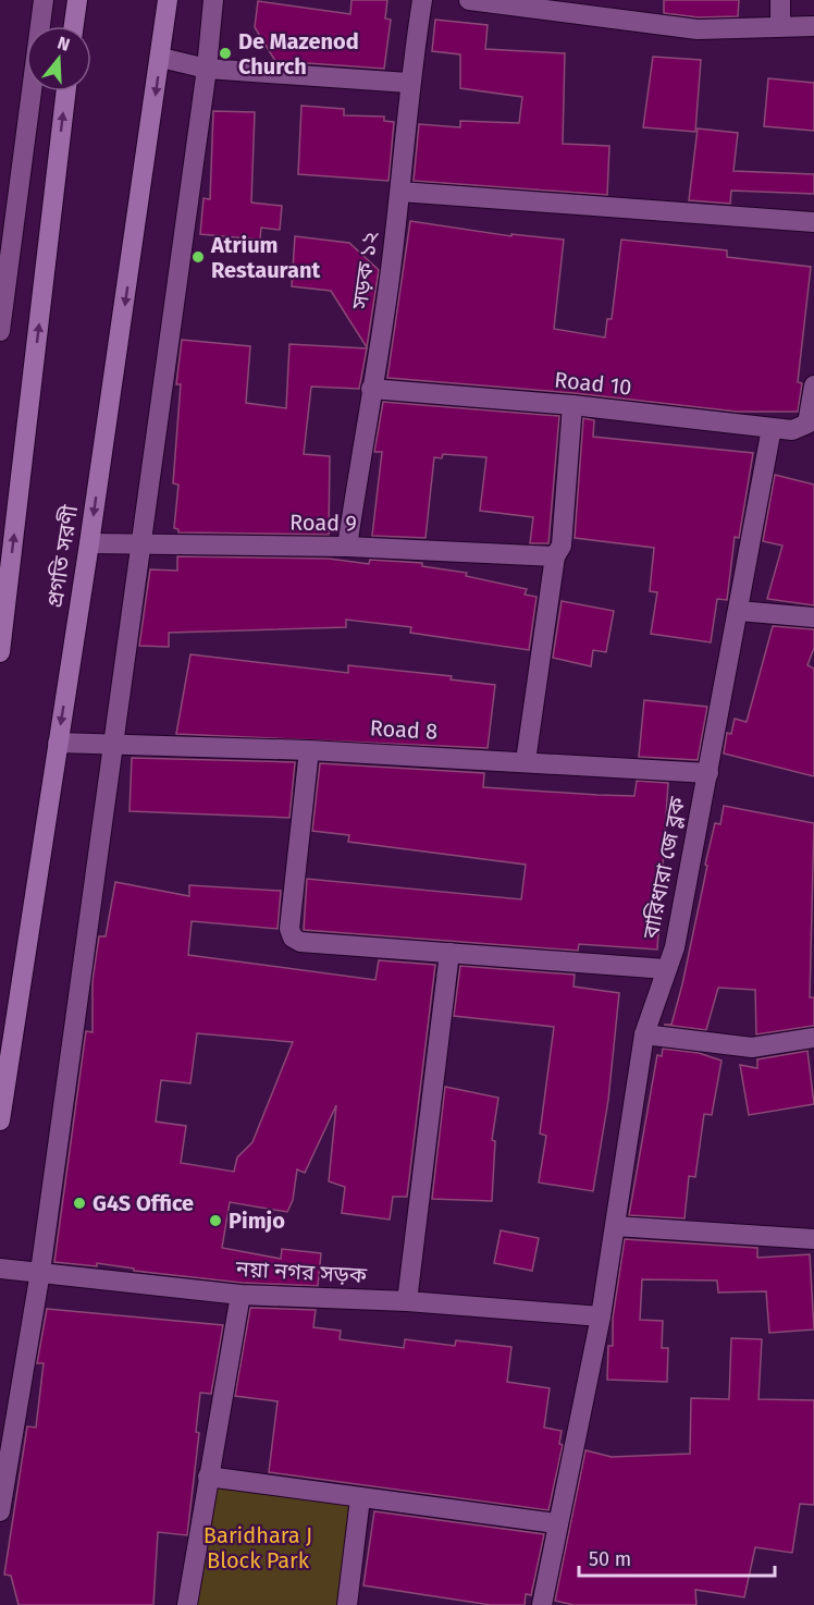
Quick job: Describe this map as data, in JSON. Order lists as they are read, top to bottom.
{
  "streets": {
    "main road": ["প্রগতি সরণী"],
    "street": [
      "সড়ক ১২",
      "Road 10",
      "Road 9",
      "Road 8",
      "বারিধারা জে ব্লক",
      "নয়া নগর সড়ক"
    ]
  },
  "crossings": [
    ["সড়ক ১২", "Road 10"],
    ["সড়ক ১২", "Road 9"],
    ["Road 10", "বারিধারা জে ব্লক"],
    ["Road 9", "প্রগতি সরণী"],
    ["প্রগতি সরণী", "Road 8"],
    ["Road 8", "বারিধারা জে ব্লক"],
    ["বারিধারা জে ব্লক", "নয়া নগর সড়ক"]
  ],
  "parks": ["Baridhara J Block Park"],
  "places": [
    "De Mazenod Church",
    "Atrium Restaurant",
    "G4S Office",
    "Pimjo"
  ],
  "scale_bar": "50 m",
  "north": "top"
}
